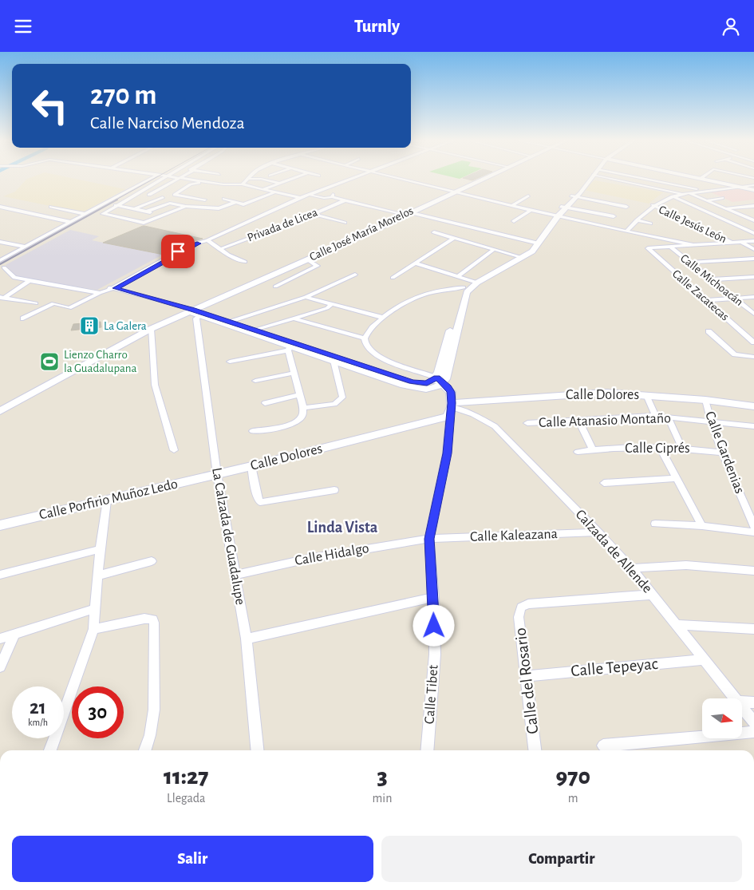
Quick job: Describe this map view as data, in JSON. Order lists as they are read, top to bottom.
{
  "streets": {
    "street": [
      "Calle Jesús León",
      "Privada de Licea",
      "Calle José María Morelos",
      "Calle Michoacán",
      "Calle Zacatecas",
      "Calle Dolores",
      "Calle Atanasio Montaño",
      "Calle Ciprés",
      "Calle Gardenias",
      "Calle Porfirio Muñoz Ledo",
      "Calle Kaleazana",
      "La Calzada de Guadalupe",
      "Calzada de Allende",
      "Calle Hidalgo",
      "Calle Tepeyac",
      "Calle del Rosario",
      "Calle Tibet"
    ]
  },
  "crossings": [
    ["Calle José María Morelos", "La Calzada de Guadalupe"],
    ["Calle Michoacán", "Calle Zacatecas"],
    ["Calle Dolores", "Calle Gardenias"],
    ["Calle Dolores", "Calle Porfirio Muñoz Ledo"],
    ["Calle Dolores", "La Calzada de Guadalupe"],
    ["Calle Dolores", "Calzada de Allende"],
    ["Calle Dolores", "Calle Tibet"],
    ["Calle Atanasio Montaño", "Calle Gardenias"],
    ["Calle Ciprés", "Calle Gardenias"],
    ["Calle Porfirio Muñoz Ledo", "La Calzada de Guadalupe"],
    ["Calle Kaleazana", "Calzada de Allende"],
    ["Calle Kaleazana", "Calle Hidalgo"],
    ["Calle Kaleazana", "Calle Tibet"],
    ["La Calzada de Guadalupe", "Calle Hidalgo"],
    ["Calzada de Allende", "Calle Tepeyac"],
    ["Calzada de Allende", "Calle del Rosario"],
    ["Calzada de Allende", "Calle Tibet"],
    ["Calle Hidalgo", "Calle Tibet"],
    ["Calle Tepeyac", "Calle del Rosario"]
  ],
  "districts": ["Linda Vista"],
  "places": {
    "building": ["La Galera"],
    "sports": ["Lienzo Charro la Guadalupana"]
  },
  "north": "right",
  "page": {
    "header": "Turnly",
    "turn": ["270 m", "Calle Narciso Mendoza"],
    "speed": "21 km/h",
    "limit": "30",
    "eta": [
      "11:27",
      "Llegada",
      "3",
      "min",
      "970",
      "m"
    ],
    "buttons": ["Salir", "Compartir"]
  }
}
